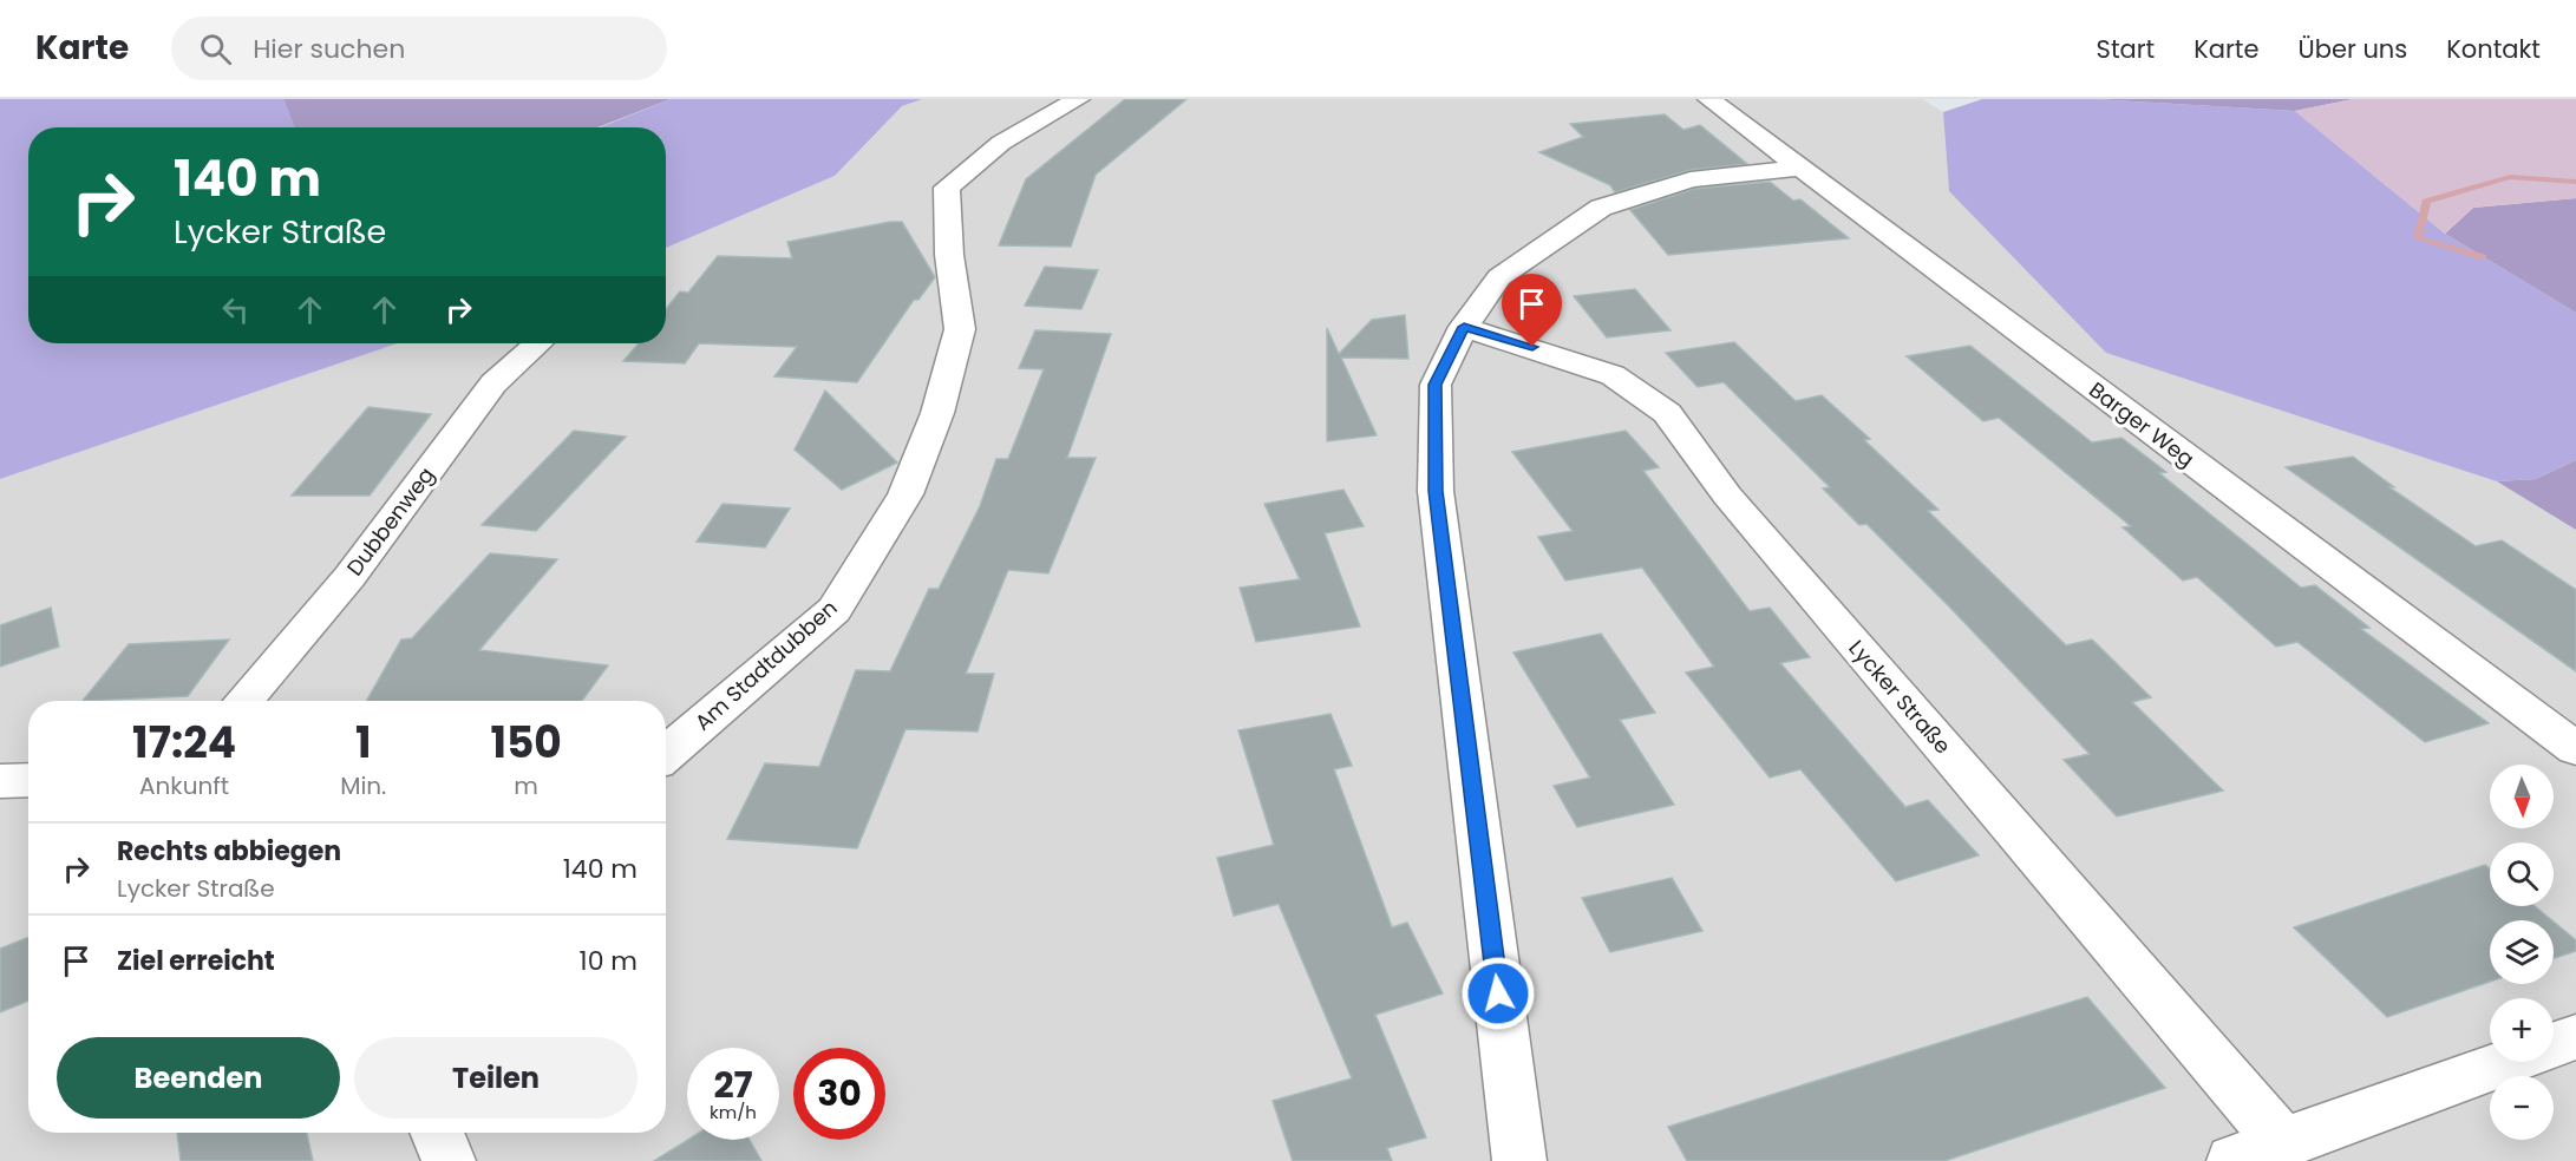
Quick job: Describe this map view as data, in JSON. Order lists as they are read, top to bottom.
{
  "streets": {
    "street": [
      "Barger Weg",
      "Dubbenweg",
      "Am Stadtdubben",
      "Lycker Straße"
    ]
  },
  "north": "bottom",
  "page": {
    "header": "Karte",
    "search": "Hier suchen",
    "nav": [
      "Start",
      "Karte",
      "Über uns",
      "Kontakt"
    ],
    "turn": ["140 m", "Lycker Straße"],
    "eta": [
      "17:24",
      "Ankunft",
      "1",
      "Min.",
      "150",
      "m"
    ],
    "map_buttons": ["+", "−"],
    "list": [
      {
        "name": "Rechts abbiegen",
        "note": "Lycker Straße",
        "value": "140 m"
      },
      {
        "name": "Ziel erreicht",
        "value": "10 m"
      }
    ],
    "buttons": ["Beenden", "Teilen"],
    "speed": "27 km/h",
    "limit": "30"
  }
}
